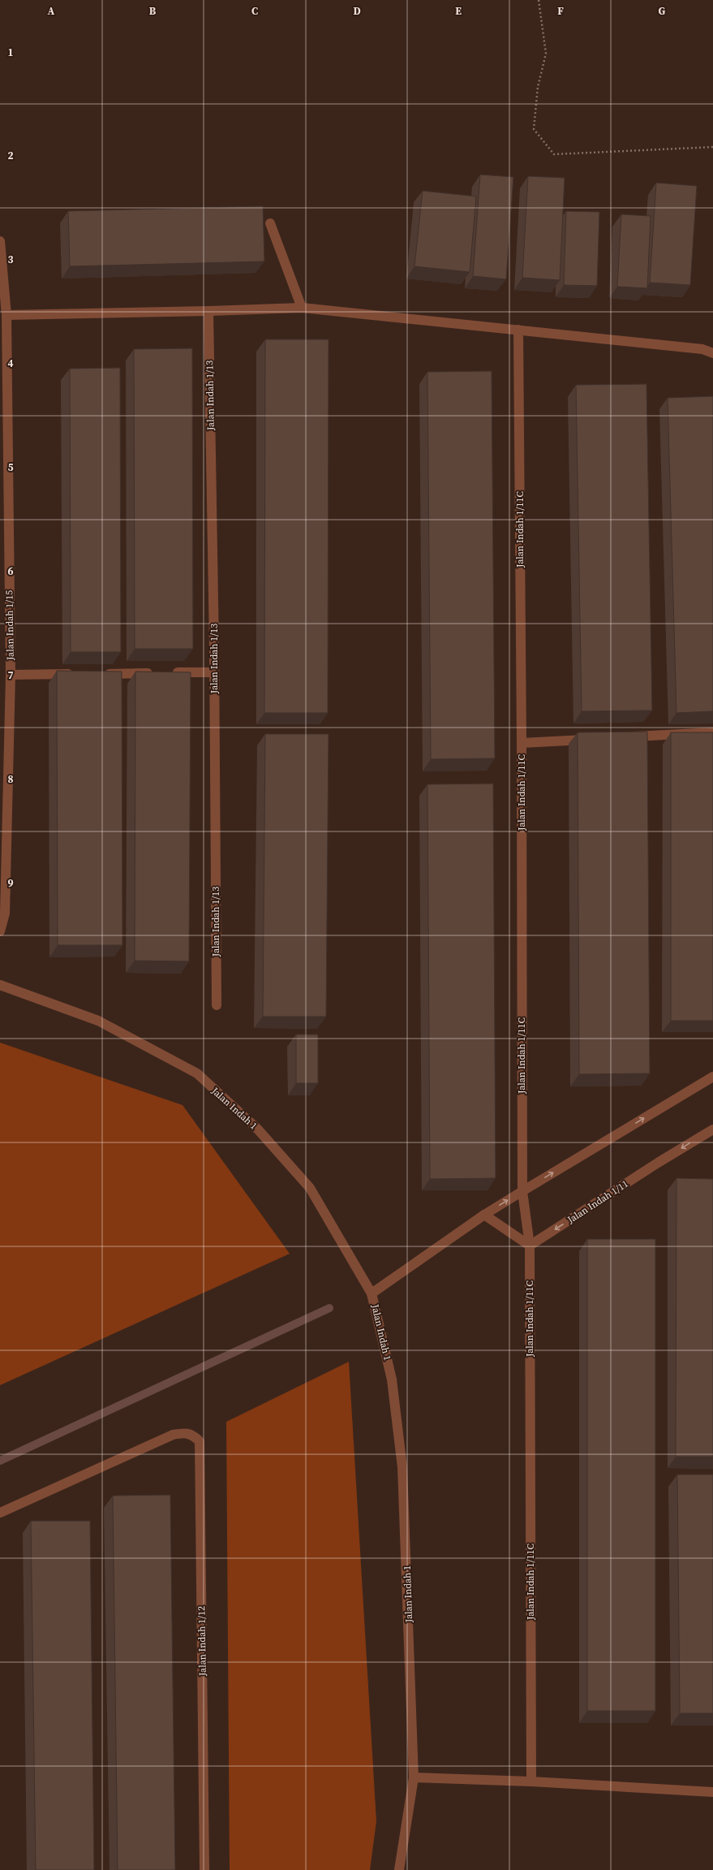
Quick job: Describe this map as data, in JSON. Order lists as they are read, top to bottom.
{
  "streets": {
    "street": [
      "Jalan Indah 1/13",
      "Jalan Indah 1/11C",
      "Jalan Indah 1/15",
      "Jalan Indah 1",
      "Jalan Indah 1/11",
      "Jalan Indah 1/12"
    ]
  },
  "crossings": [
    ["Jalan Indah 1/11C", "Jalan Indah 1/11"]
  ],
  "grid": {
    "columns": [
      "A",
      "B",
      "C",
      "D",
      "E",
      "F",
      "G"
    ],
    "rows": [
      "1",
      "2",
      "3",
      "4",
      "5",
      "6",
      "7",
      "8",
      "9"
    ]
  }
}
